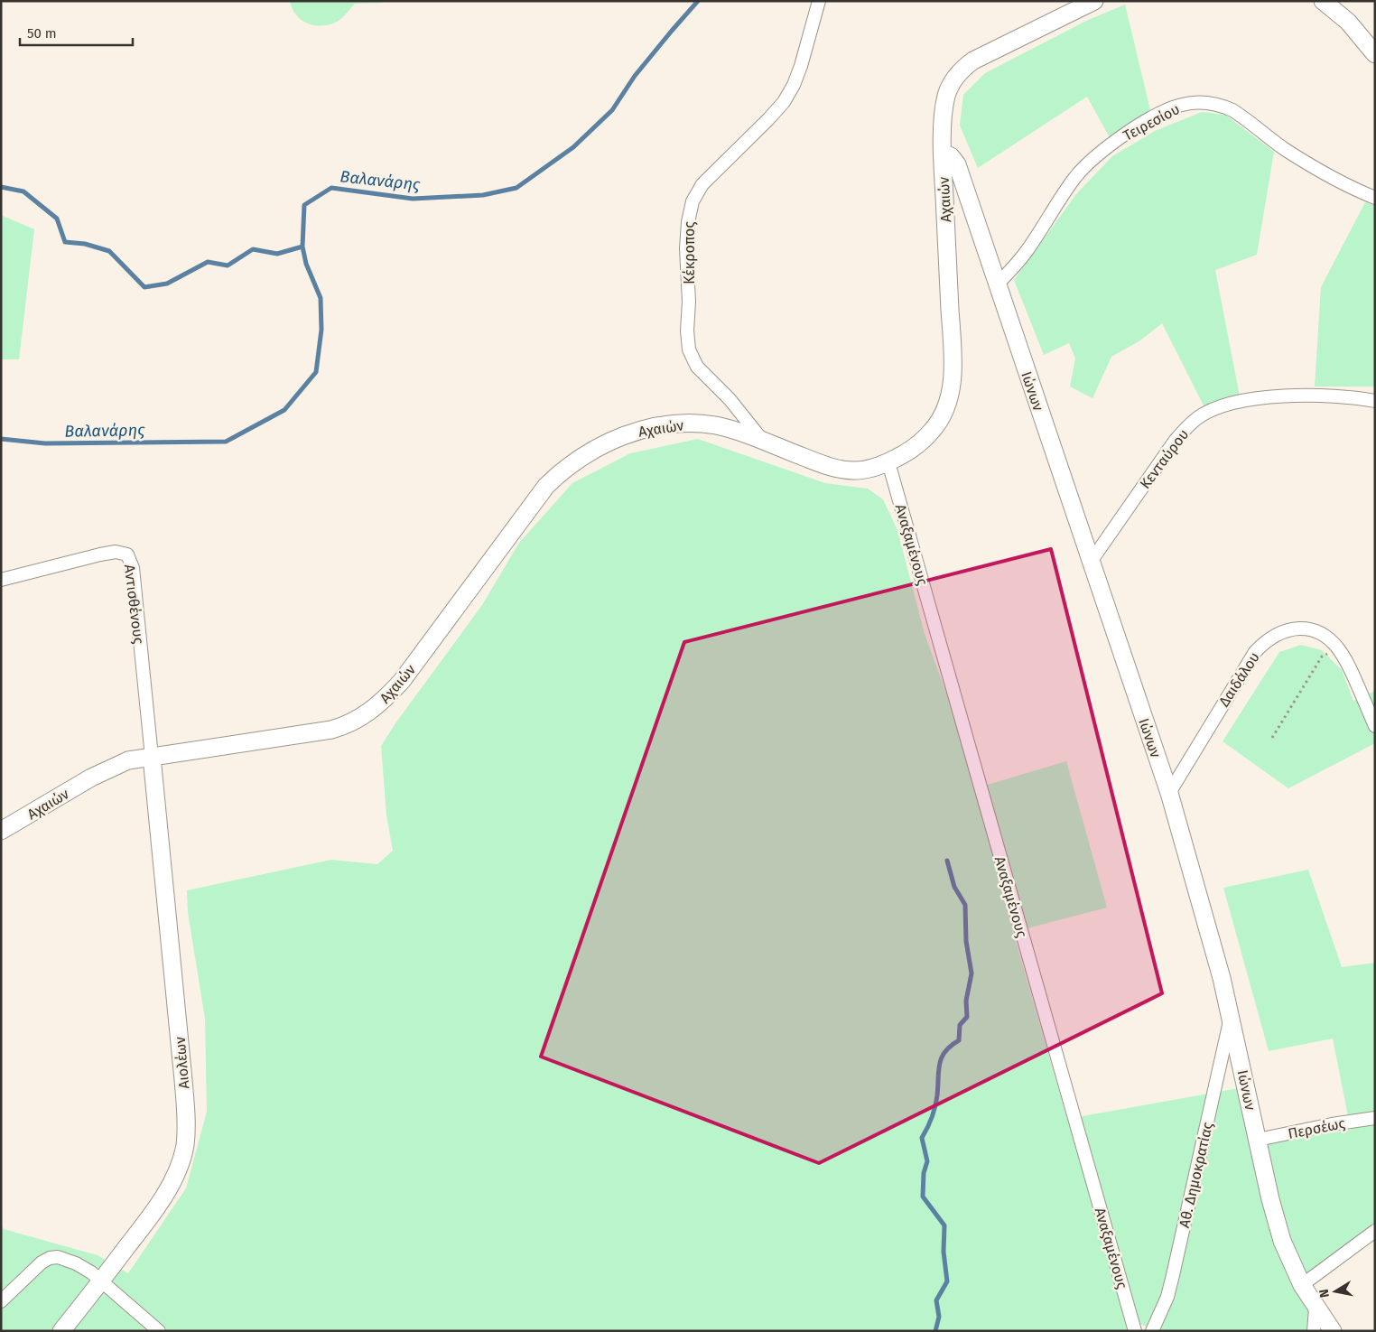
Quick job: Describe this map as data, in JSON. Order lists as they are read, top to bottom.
{
  "streets": {
    "street": [
      "Τειρεσίου",
      "Αχαιών",
      "Κέκροπος",
      "Ιώνων",
      "Κενταύρου",
      "Αναξαμένους",
      "Αντισθένους",
      "Δαιδάλου",
      "Αιολέων",
      "Περσέως",
      "Αθ. Δημοκρατίας"
    ]
  },
  "crossings": [
    ["Τειρεσίου", "Ιώνων"],
    ["Αχαιών", "Κέκροπος"],
    ["Αχαιών", "Ιώνων"],
    ["Αχαιών", "Αναξαμένους"],
    ["Αχαιών", "Αντισθένους"],
    ["Αχαιών", "Αιολέων"],
    ["Ιώνων", "Κενταύρου"],
    ["Ιώνων", "Δαιδάλου"],
    ["Ιώνων", "Περσέως"],
    ["Ιώνων", "Αθ. Δημοκρατίας"],
    ["Αντισθένους", "Αιολέων"]
  ],
  "water": ["Βαλανάρης"],
  "scale_bar": "50 m",
  "north": "left"
}
